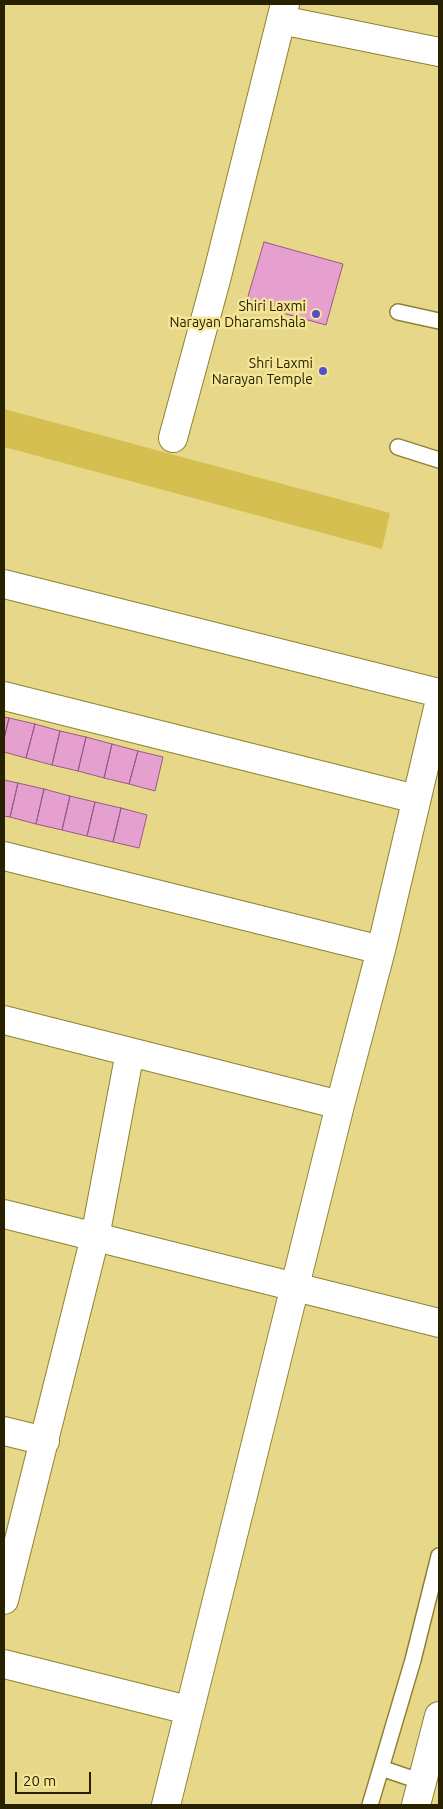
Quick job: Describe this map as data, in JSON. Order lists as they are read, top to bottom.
{
  "places": ["Shiri Laxmi Narayan Dharamshala", "Shri Laxmi Narayan Temple"],
  "scale_bar": "20 m"
}
